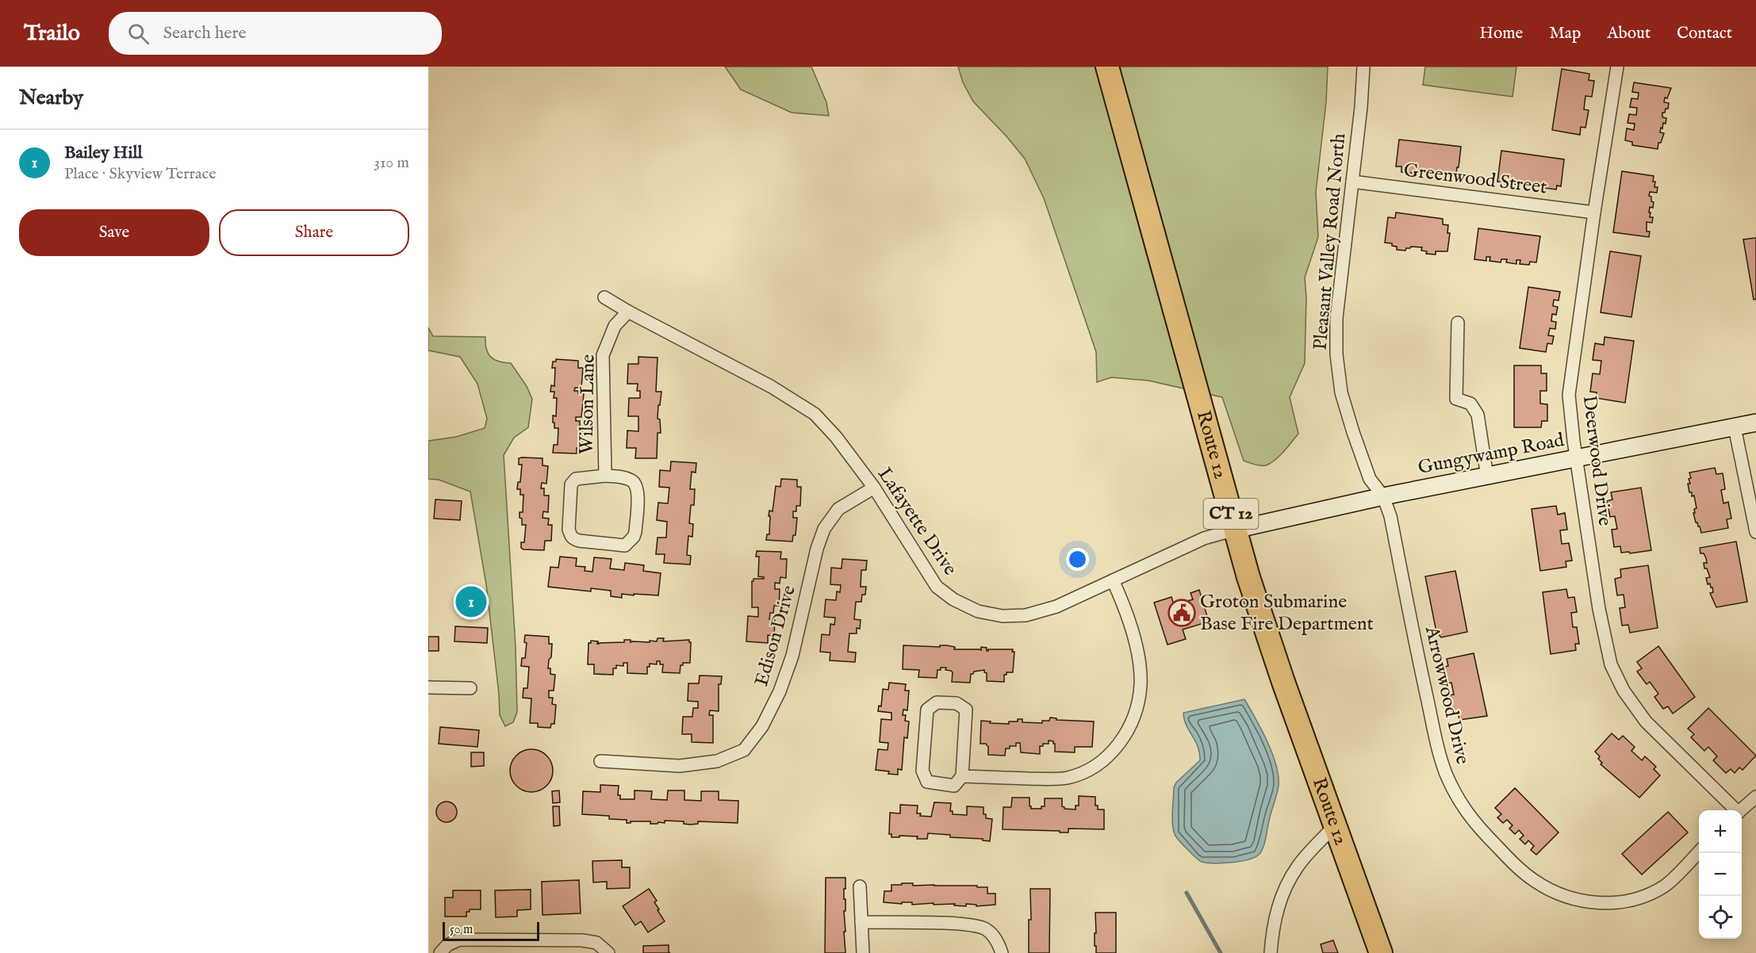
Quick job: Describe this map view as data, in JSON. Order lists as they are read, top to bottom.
{
  "streets": {
    "highway": ["Route 12", "CT 12"],
    "street": [
      "Greenwood Street",
      "Pleasant Valley Road North",
      "Wilson Lane",
      "Gungywamp Road",
      "Deerwood Drive",
      "Lafayette Drive",
      "Edison Drive",
      "Arrowwood Drive"
    ]
  },
  "crossings": [
    ["Greenwood Street", "Pleasant Valley Road North"],
    ["Greenwood Street", "Deerwood Drive"],
    ["Pleasant Valley Road North", "Gungywamp Road"],
    ["Pleasant Valley Road North", "Arrowwood Drive"],
    ["Wilson Lane", "Lafayette Drive"],
    ["Route 12", "Gungywamp Road"],
    ["Route 12", "Lafayette Drive"],
    ["Gungywamp Road", "Deerwood Drive"],
    ["Gungywamp Road", "Lafayette Drive"],
    ["Gungywamp Road", "Arrowwood Drive"],
    ["Lafayette Drive", "Edison Drive"]
  ],
  "places": {
    "public building": ["Groton Submarine Base Fire Department"]
  },
  "scale_bar": "50 m",
  "page": {
    "header": "Trailo",
    "search": "Search here",
    "nav": [
      "Home",
      "Map",
      "About",
      "Contact"
    ],
    "heading": "Nearby",
    "list": [
      {
        "mark": "1",
        "name": "Bailey Hill",
        "note": "Place · Skyview Terrace",
        "value": "310 m"
      }
    ],
    "buttons": ["Save", "Share"],
    "pins": "1",
    "map_buttons": ["+", "−"],
    "scale": "50 m"
  }
}
